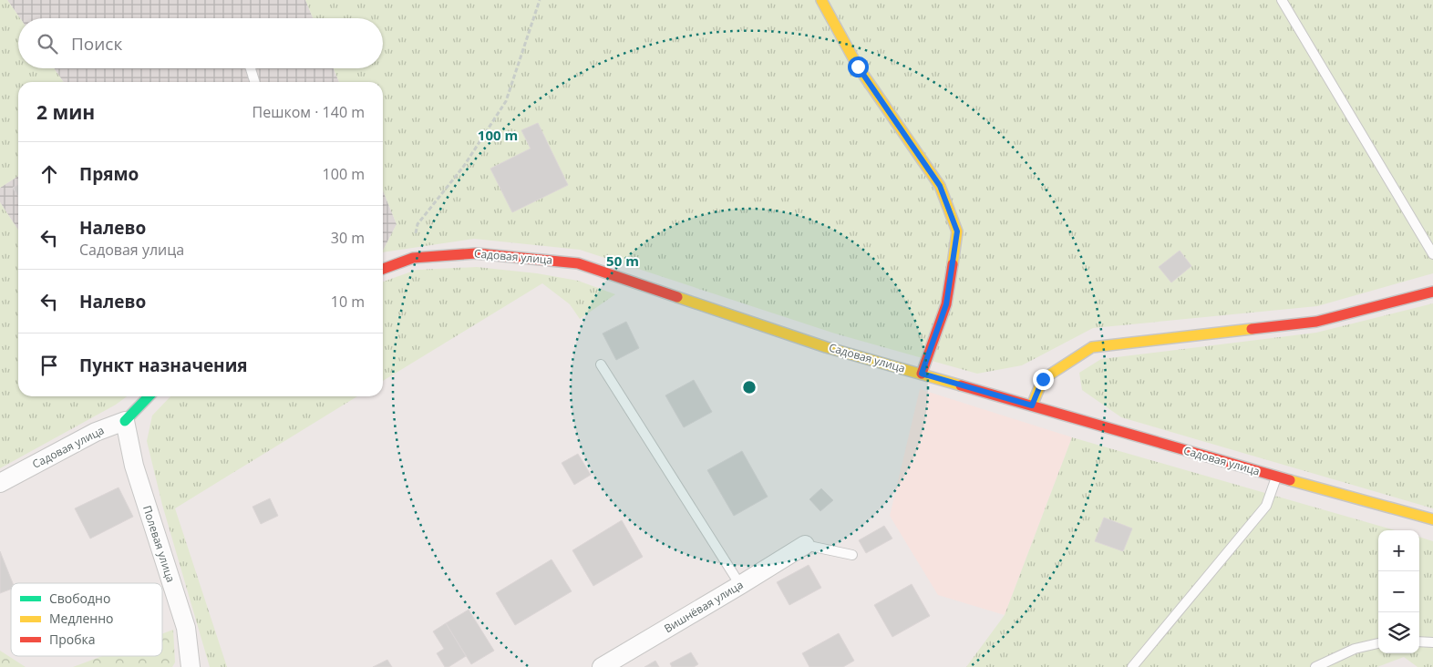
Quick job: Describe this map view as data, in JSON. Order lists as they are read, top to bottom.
{
  "streets": {
    "street": ["Садовая улица", "Полевая улица", "Вишнёвая улица"]
  },
  "crossings": [
    ["Садовая улица", "Полевая улица"]
  ],
  "legend": ["Свободно", "Медленно", "Пробка"],
  "page": {
    "search": "Поиск",
    "heading": ["2 мин", "Пешком · 140 m"],
    "list": [
      ["Прямо", "100 m"],
      ["Налево", "Садовая улица", "30 m"],
      ["Налево", "10 m"],
      "Пункт назначения"
    ],
    "map_buttons": ["+", "−"]
  },
  "rings": ["100 m", "50 m"]
}
